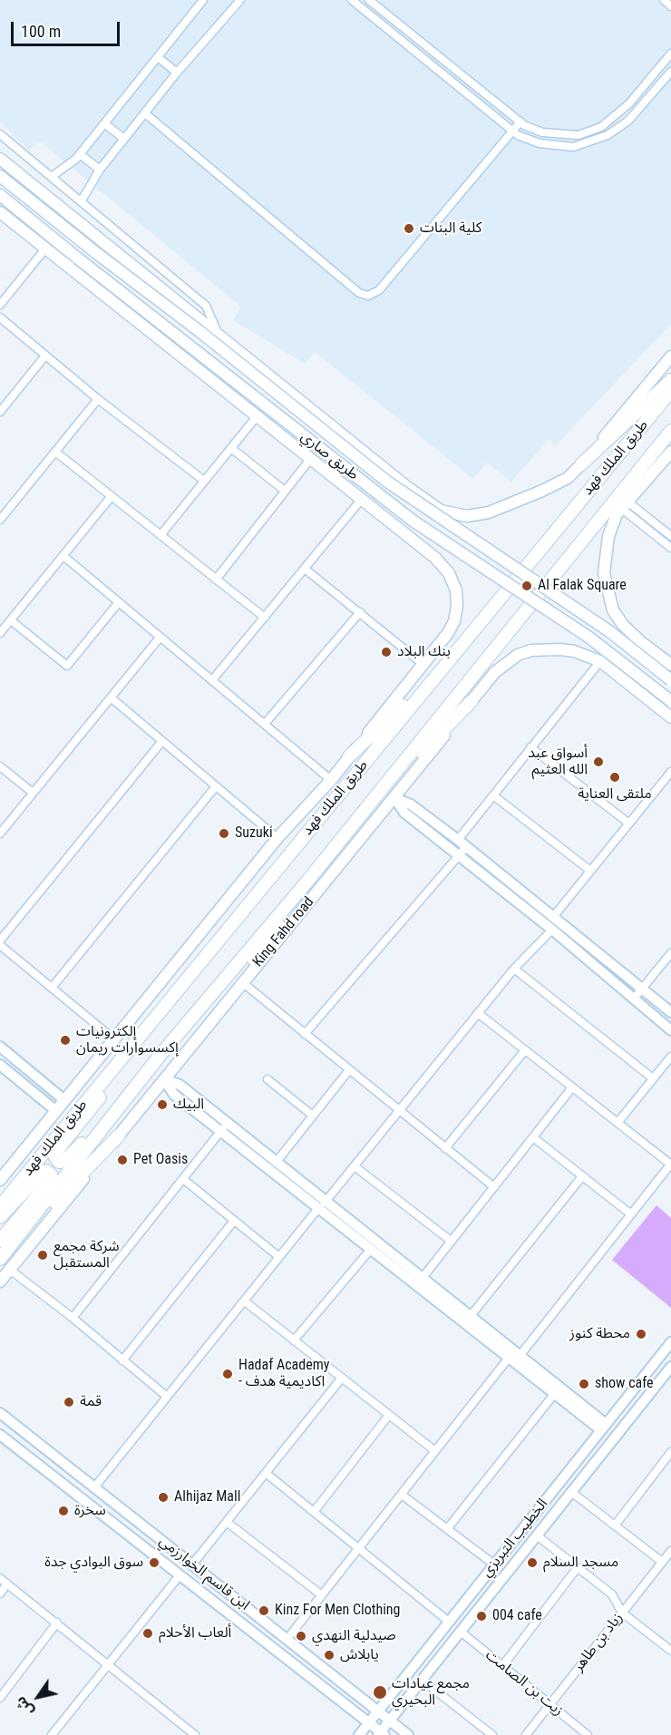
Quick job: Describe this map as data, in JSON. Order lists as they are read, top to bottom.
{
  "streets": {
    "highway": ["طريق الملك فهد"],
    "main road": ["طريق صاري", "King Fahd road"],
    "street": [
      "الخطيب التبريزي",
      "ابن قاسم الخوارزمي",
      "زياد بن طاهر",
      "زيت بن الصامت"
    ]
  },
  "crossings": [
    ["طريق الملك فهد", "King Fahd road"],
    ["الخطيب التبريزي", "ابن قاسم الخوارزمي"],
    ["الخطيب التبريزي", "زيت بن الصامت"],
    ["زياد بن طاهر", "زيت بن الصامت"]
  ],
  "places": [
    "كلية البنات",
    "Al Falak Square",
    "بنك البلاد",
    "أسواق عبد الله العثيم",
    "ملتقى العناية",
    "Suzuki",
    "إلكترونيات إكسسوارات ريمان",
    "البيك",
    "Pet Oasis",
    "شركة مجمع المستقبل",
    "محطة كنوز",
    "Hadaf Academy - اكاديمية هدف",
    "show cafe",
    "قمة",
    "Alhijaz Mall",
    "سخرة",
    "سوق البوادي جدة",
    "مسجد السلام",
    "Kinz For Men Clothing",
    "004 cafe",
    "ألعاب الأحلام",
    "صيدلية النهدي",
    "يابلاش",
    "مجمع عيادات البحيري"
  ],
  "scale_bar": "100 m",
  "north": "bottom left"
}
